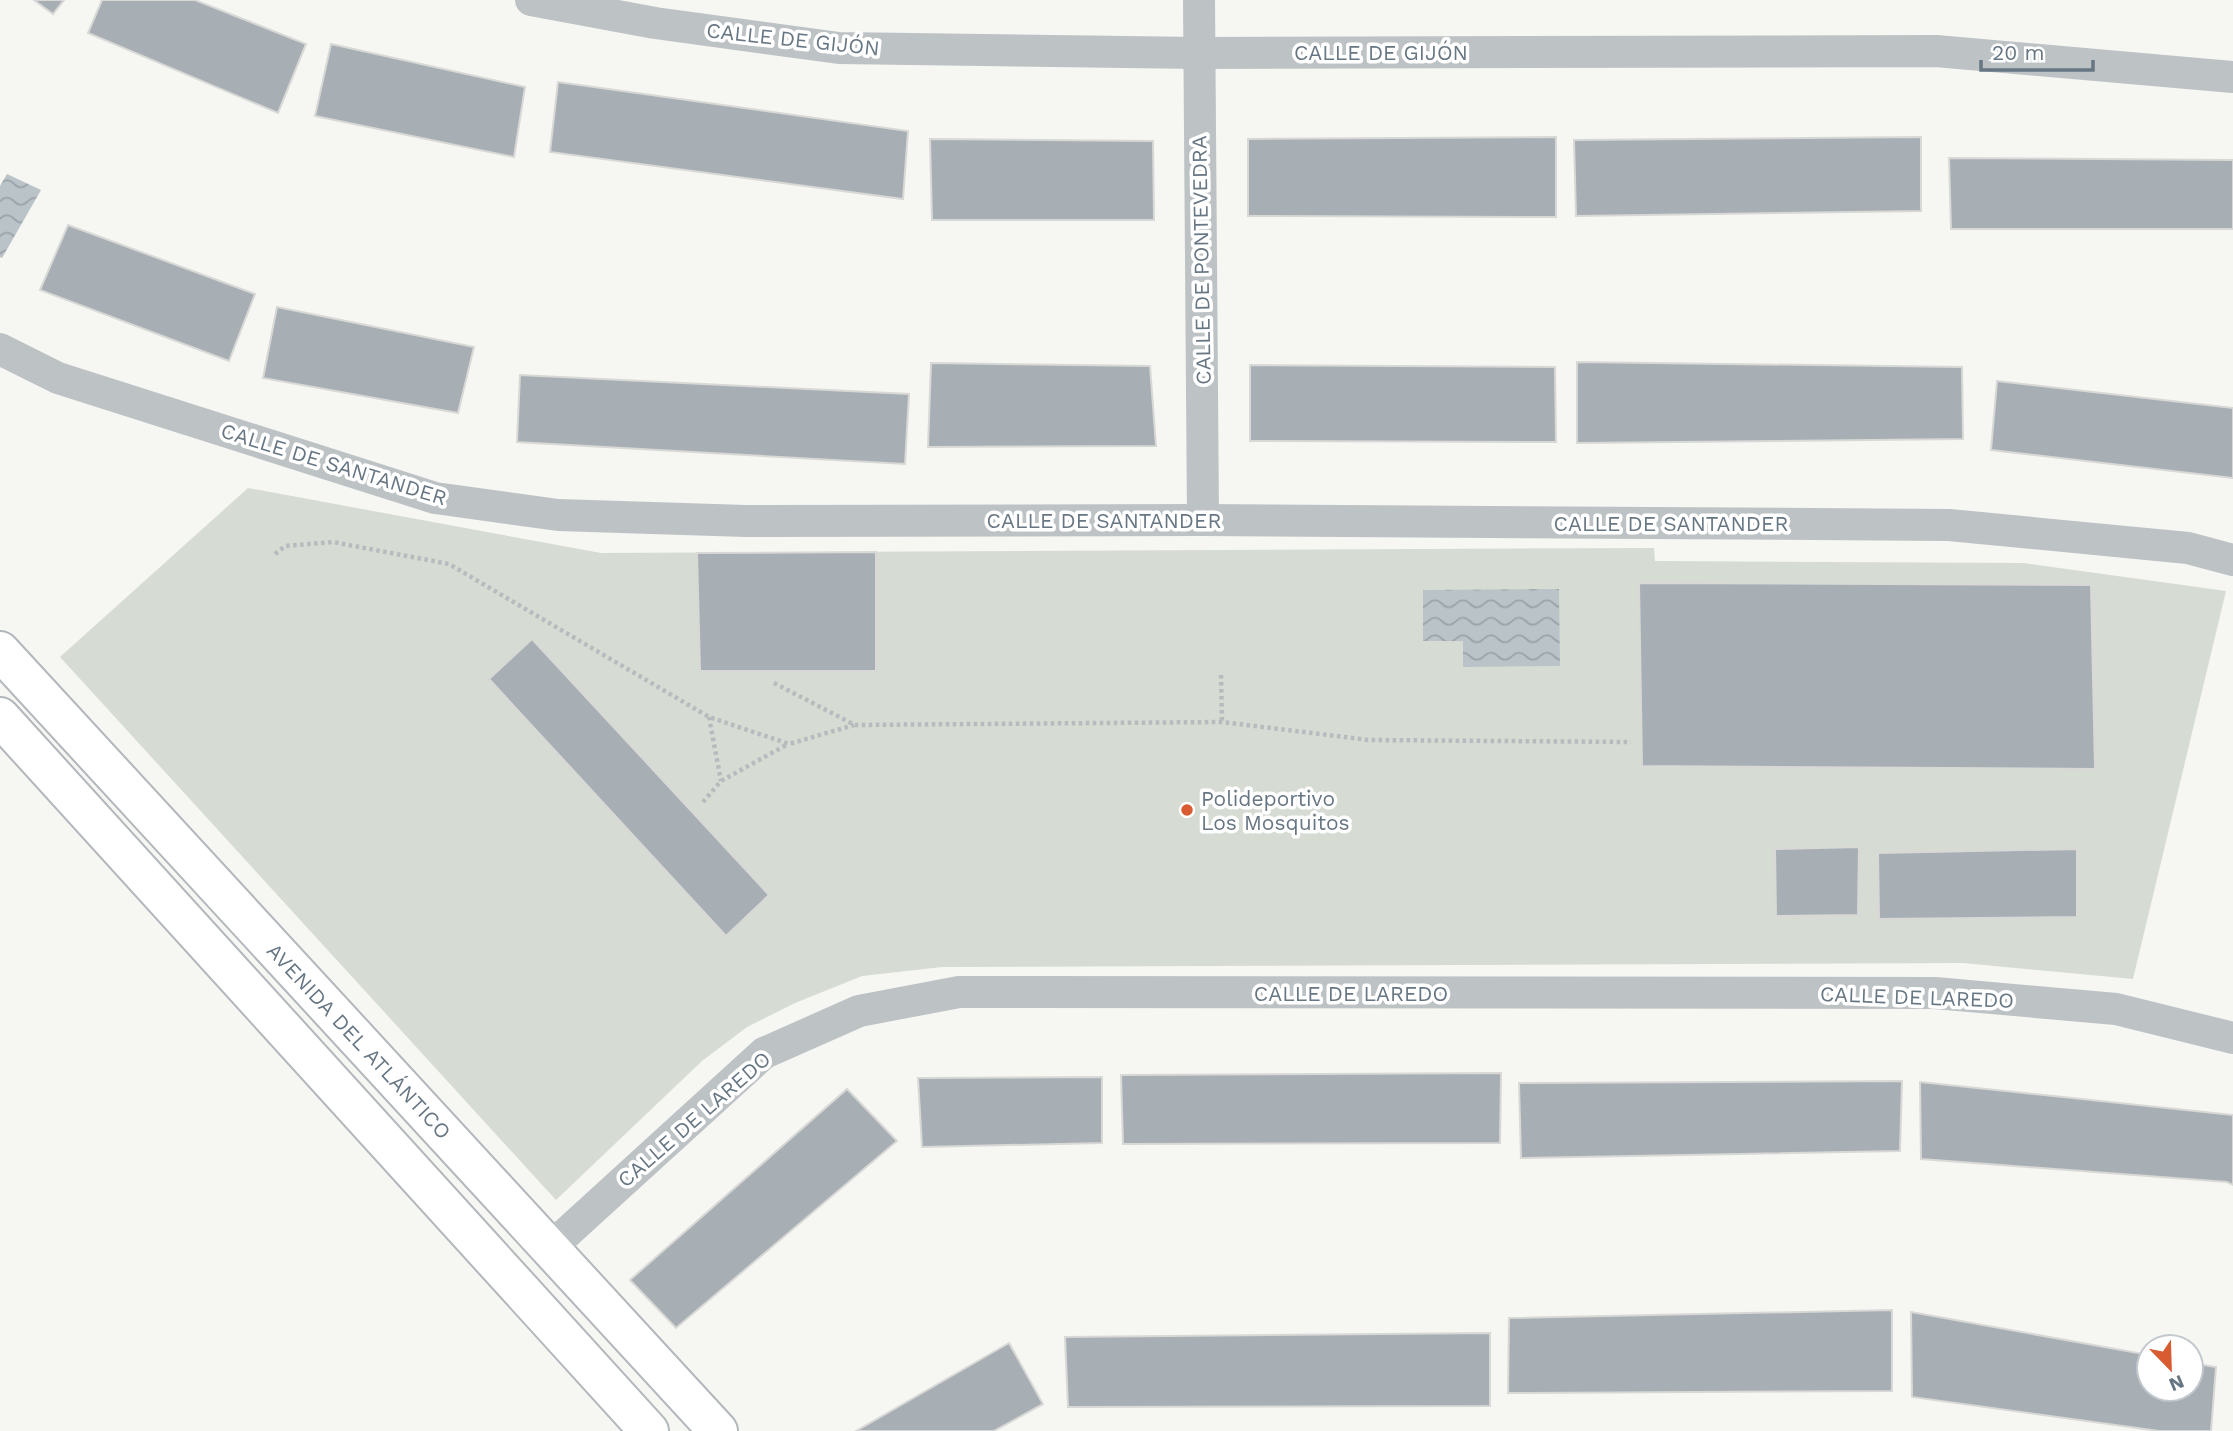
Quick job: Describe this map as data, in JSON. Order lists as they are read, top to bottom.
{
  "streets": {
    "street": [
      "CALLE DE GIJÓN",
      "CALLE DE PONTEVEDRA",
      "CALLE DE SANTANDER",
      "CALLE DE LAREDO",
      "AVENIDA DEL ATLÁNTICO"
    ]
  },
  "crossings": [
    ["CALLE DE GIJÓN", "CALLE DE PONTEVEDRA"],
    ["CALLE DE PONTEVEDRA", "CALLE DE SANTANDER"],
    ["CALLE DE LAREDO", "AVENIDA DEL ATLÁNTICO"]
  ],
  "places": ["Polideportivo Los Mosquitos"],
  "scale_bar": "20 m",
  "north": "bottom right"
}
